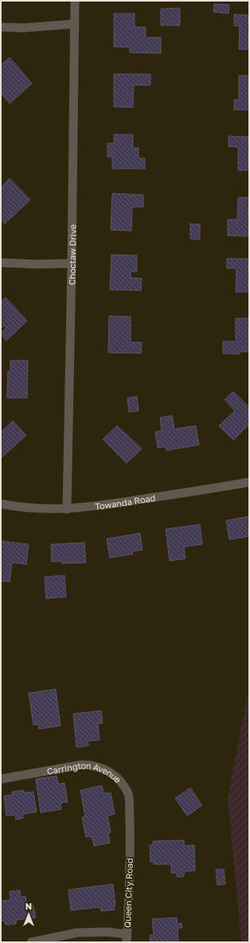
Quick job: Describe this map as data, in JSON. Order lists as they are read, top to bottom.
{
  "streets": {
    "street": [
      "Choctaw Drive",
      "Towanda Road",
      "Carrington Avenue",
      "Queen City Road"
    ]
  },
  "crossings": [
    ["Choctaw Drive", "Towanda Road"],
    ["Carrington Avenue", "Queen City Road"]
  ],
  "north": "top"
}
